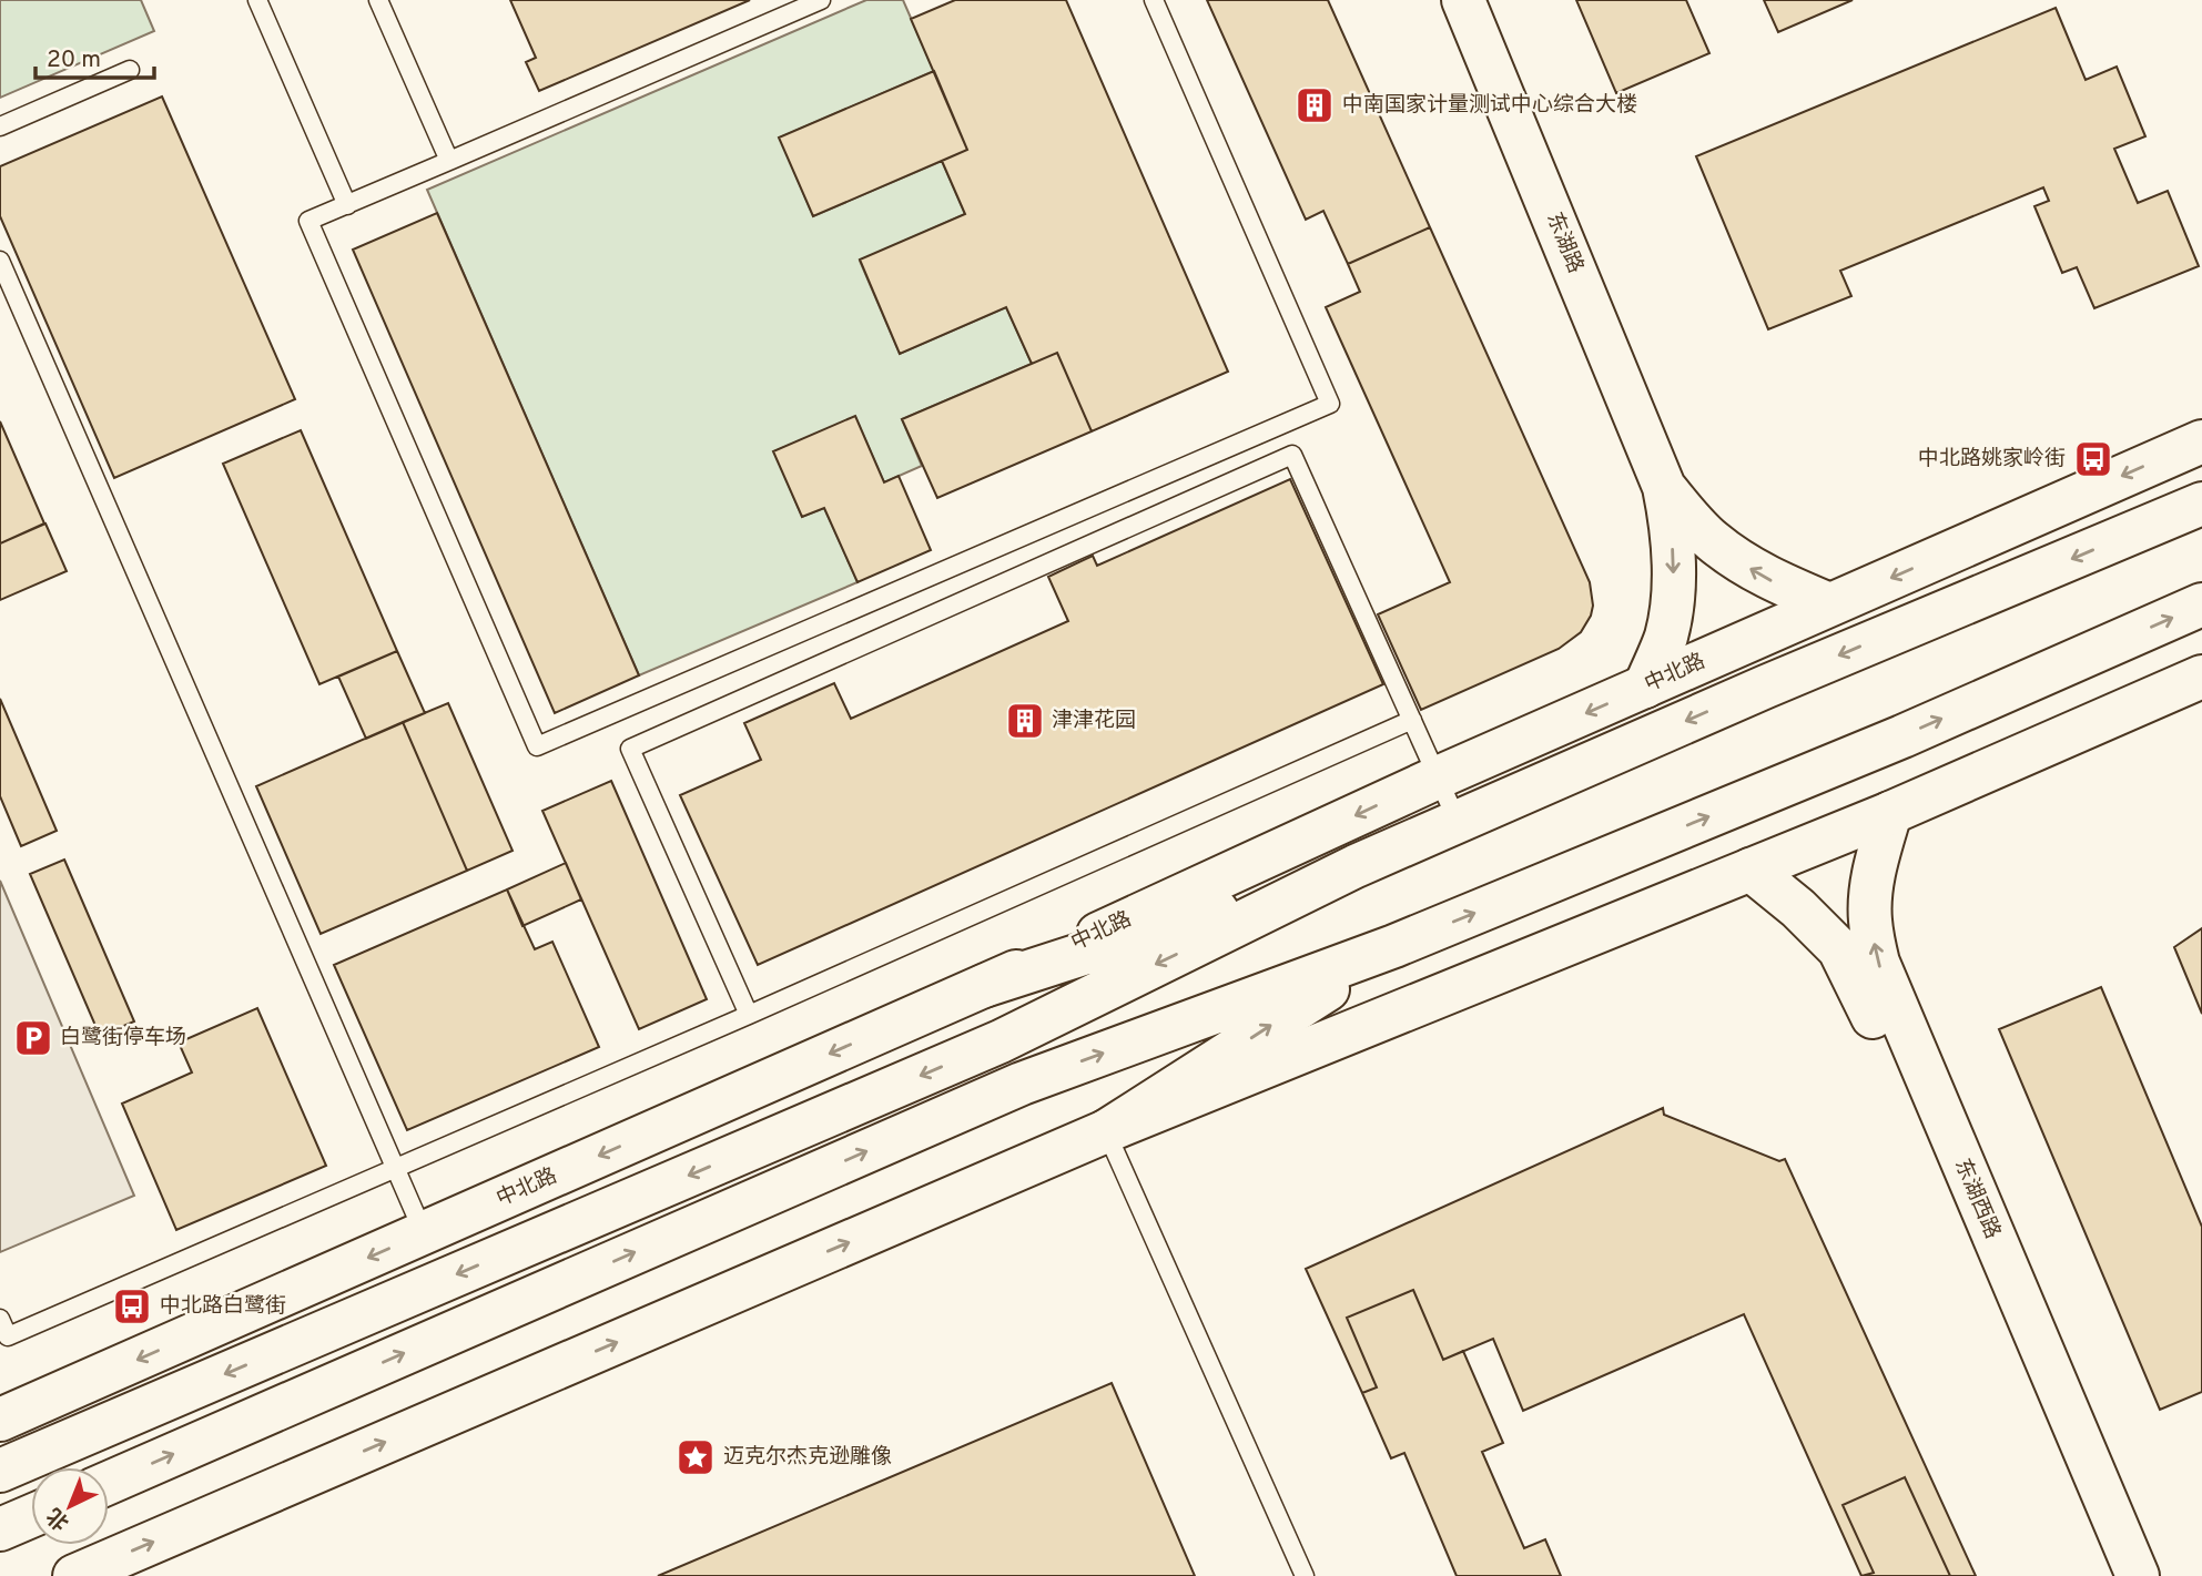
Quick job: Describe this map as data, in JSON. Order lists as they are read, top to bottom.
{
  "streets": {
    "main road": ["东湖路", "中北路", "东湖西路"]
  },
  "crossings": [
    ["东湖路", "中北路"]
  ],
  "places": {
    "building": ["中南国家计量测试中心综合大楼", "津津花园"],
    "bus stop": ["中北路姚家岭街", "中北路白鹭街"],
    "parking": ["白鹭街停车场"],
    "place": ["迈克尔·杰克逊雕像"]
  },
  "scale_bar": "20 m",
  "north": "bottom left"
}
